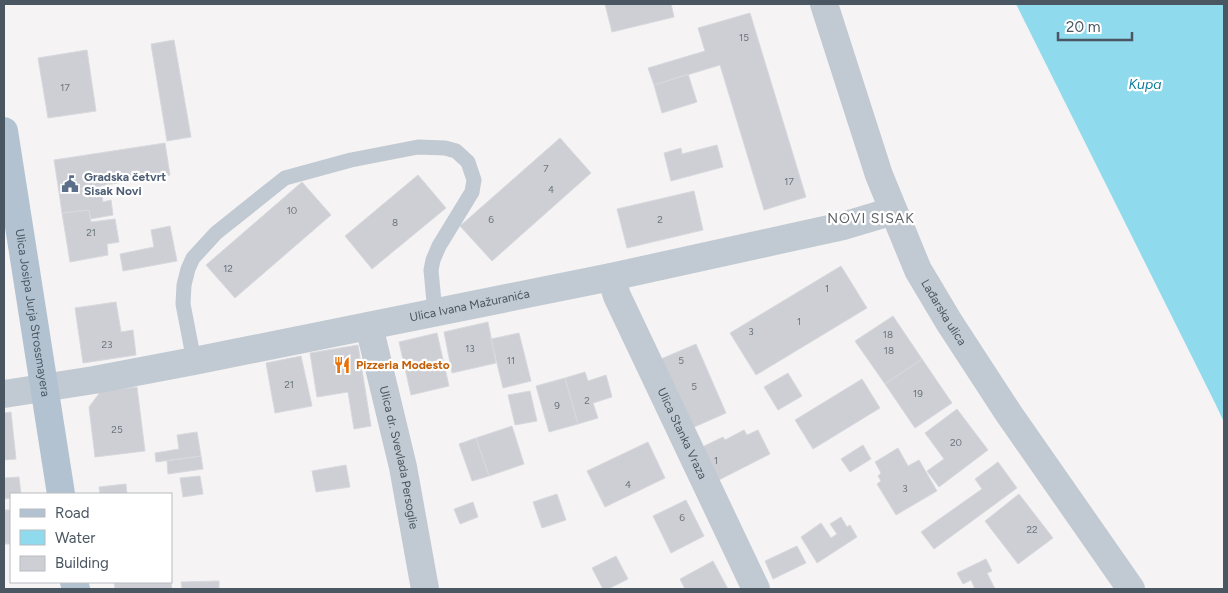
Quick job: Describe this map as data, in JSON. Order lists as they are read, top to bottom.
{
  "streets": {
    "main road": ["Ulica Josipa Jurja Strossmayera"],
    "street": [
      "Ulica Ivana Mažuranića",
      "Lađarska ulica",
      "Ulica Stanka Vraza",
      "Ulica dr. Svevlada Persoglie"
    ]
  },
  "crossings": [
    ["Ulica Ivana Mažuranića", "Ulica Josipa Jurja Strossmayera"],
    ["Ulica Ivana Mažuranića", "Lađarska ulica"],
    ["Ulica Ivana Mažuranića", "Ulica Stanka Vraza"],
    ["Ulica Ivana Mažuranića", "Ulica dr. Svevlada Persoglie"]
  ],
  "districts": ["NOVI SISAK"],
  "water": ["Kupa"],
  "places": {
    "public building": ["Gradska četvrt Sisak Novi"],
    "restaurant": ["Pizzeria Modesto"]
  },
  "house_numbers": [
    "15",
    "17",
    "7",
    "17",
    "4",
    "10",
    "6",
    "2",
    "8",
    "21",
    "12",
    "1",
    "1",
    "3",
    "18",
    "23",
    "13",
    "18",
    "11",
    "5",
    "21",
    "5",
    "19",
    "2",
    "9",
    "25",
    "20",
    "1",
    "4",
    "3",
    "6",
    "22"
  ],
  "legend": ["Road", "Water", "Building"],
  "scale_bar": "20 m"
}
